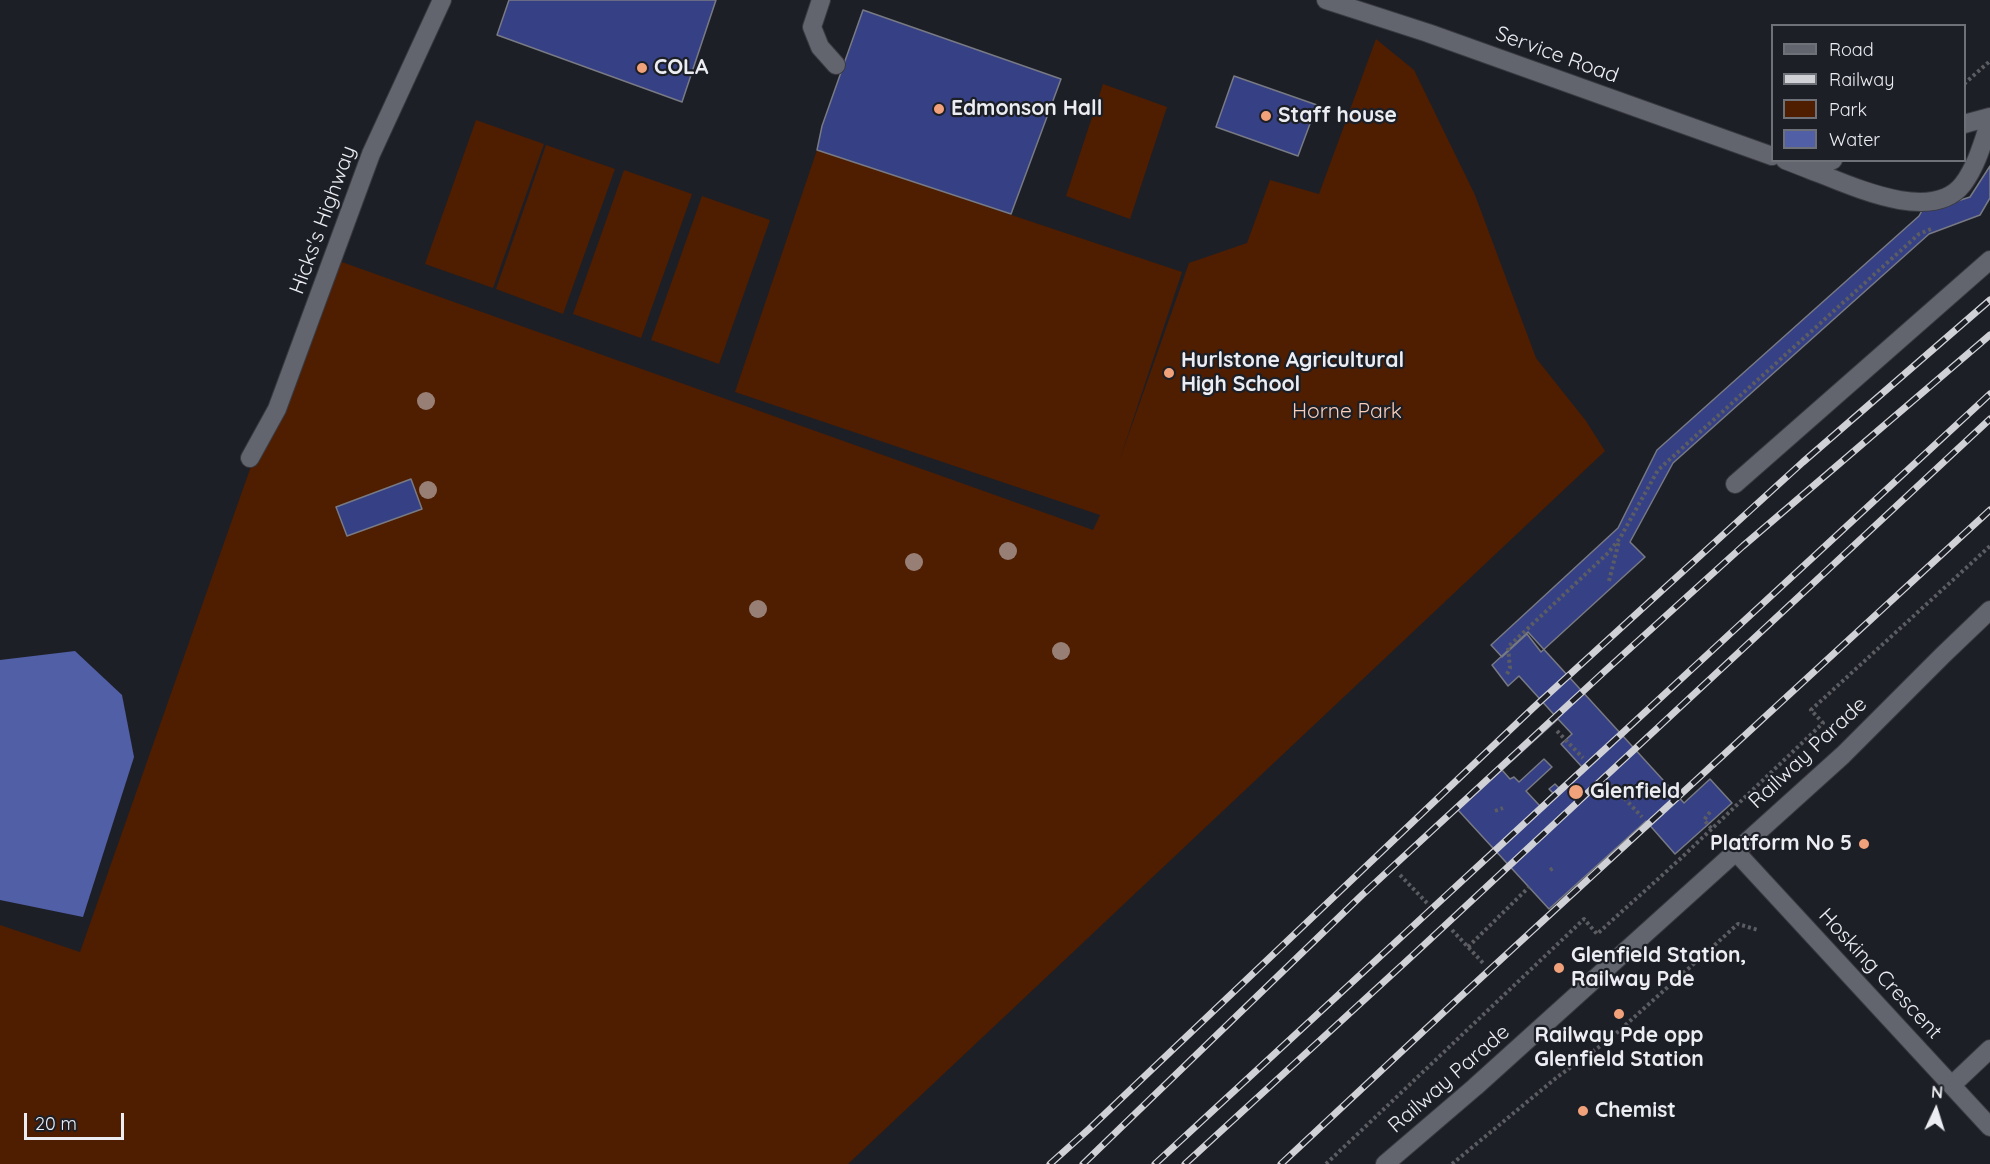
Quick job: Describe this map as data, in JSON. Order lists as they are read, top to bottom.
{
  "streets": {
    "street": [
      "Service Road",
      "Hicks's Highway",
      "Railway Parade",
      "Hosking Crescent"
    ]
  },
  "crossings": [
    ["Railway Parade", "Hosking Crescent"]
  ],
  "parks": ["Horne Park"],
  "places": [
    "COLA",
    "Edmonson Hall",
    "Staff house",
    "Hurlstone Agricultural High School",
    "Glenfield",
    "Platform No 5",
    "Glenfield Station, Railway Pde",
    "Railway Pde opp Glenfield Station",
    "Chemist"
  ],
  "legend": [
    "Road",
    "Railway",
    "Park",
    "Water"
  ],
  "scale_bar": "20 m",
  "north": "top"
}
